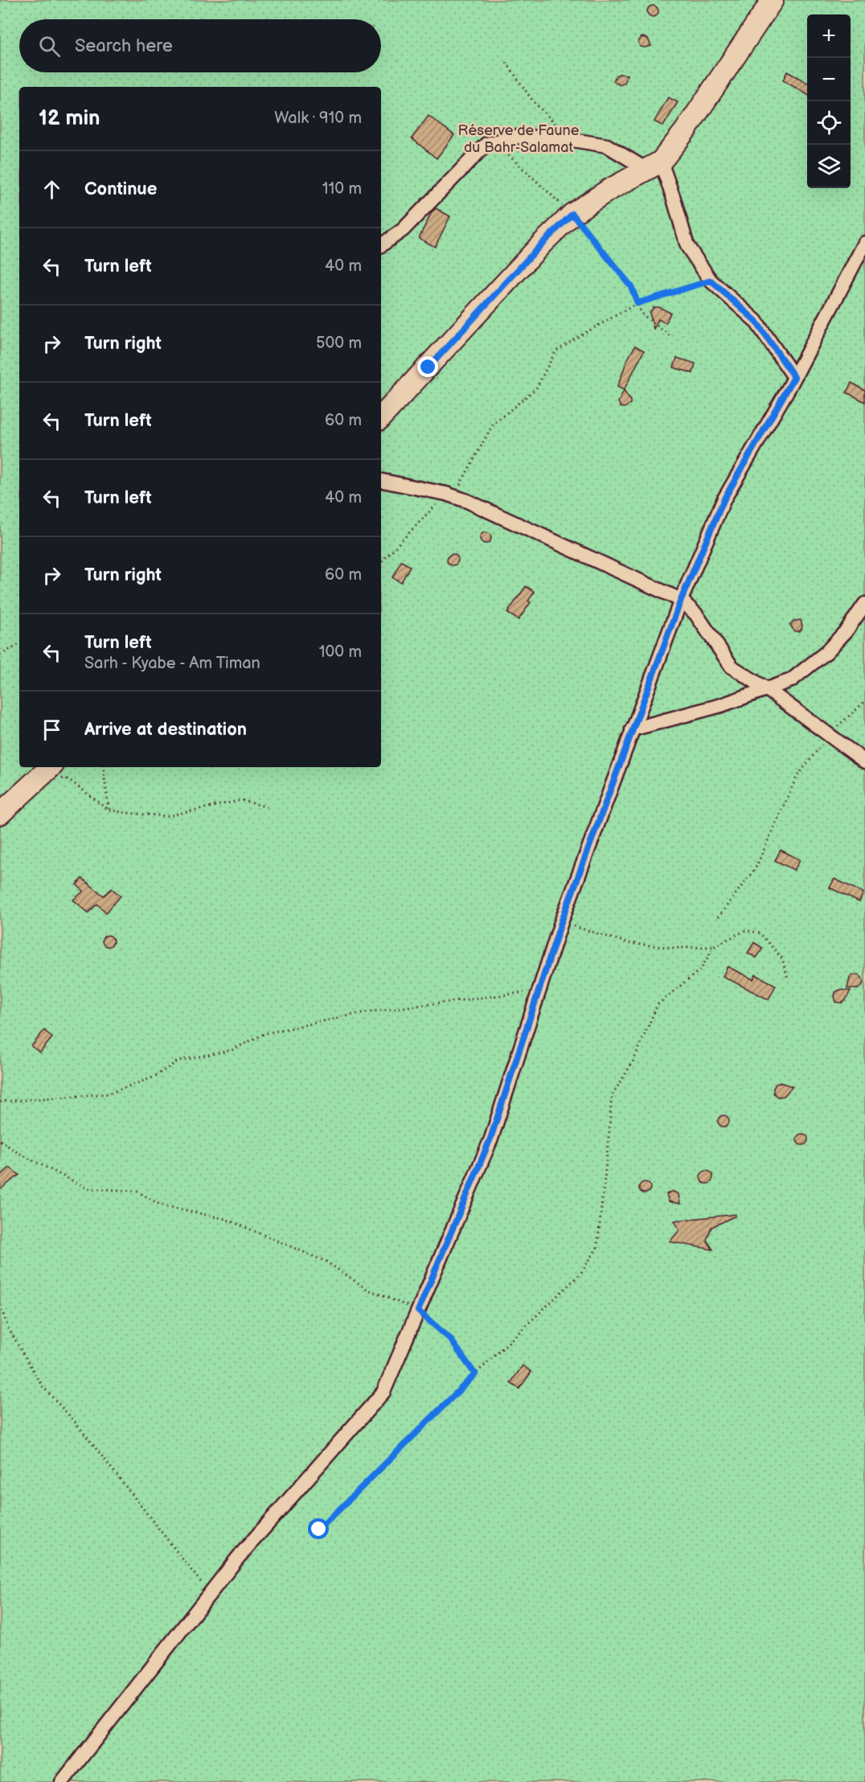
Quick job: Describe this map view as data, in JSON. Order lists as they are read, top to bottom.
{
  "parks": ["Réserve de Faune du Bahr-Salamat"],
  "page": {
    "map_buttons": ["+", "−"],
    "search": "Search here",
    "heading": ["12 min", "Walk · 910 m"],
    "list": [
      ["Continue", "110 m"],
      ["Turn left", "40 m"],
      ["Turn right", "500 m"],
      ["Turn left", "60 m"],
      ["Turn left", "40 m"],
      ["Turn right", "60 m"],
      ["Turn left", "Sarh - Kyabe - Am Timan", "100 m"],
      "Arrive at destination"
    ]
  }
}
